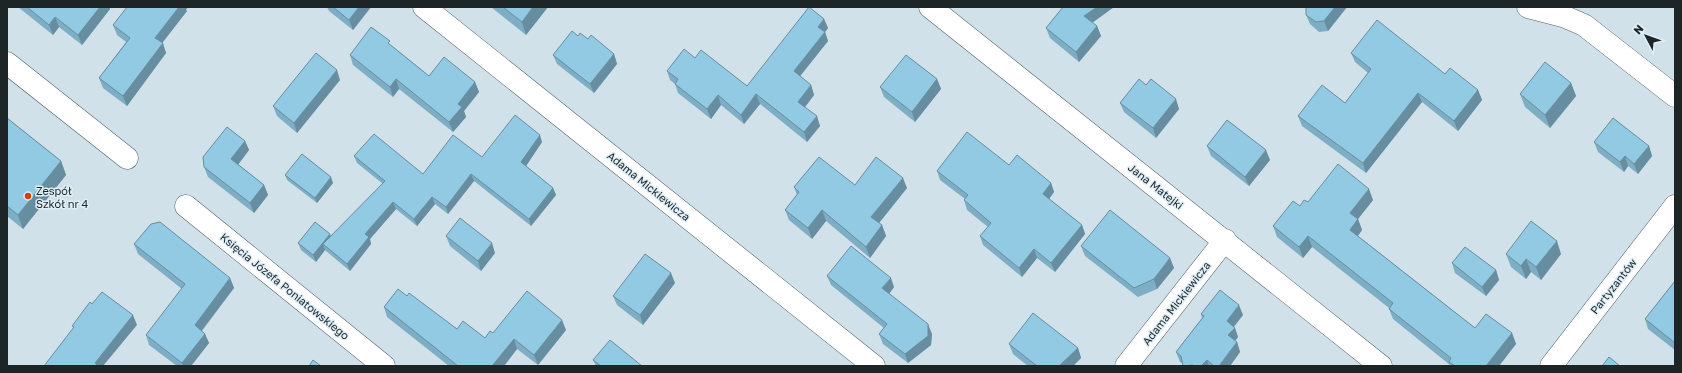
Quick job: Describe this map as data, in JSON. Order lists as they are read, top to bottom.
{
  "streets": {
    "street": [
      "Adama Mickiewicza",
      "Jana Matejki",
      "Księcia Józefa Poniatowskiego",
      "Partyzantów"
    ]
  },
  "crossings": [
    ["Adama Mickiewicza", "Jana Matejki"]
  ],
  "places": ["Zespół Szkół nr 4"],
  "north": "top left"
}
